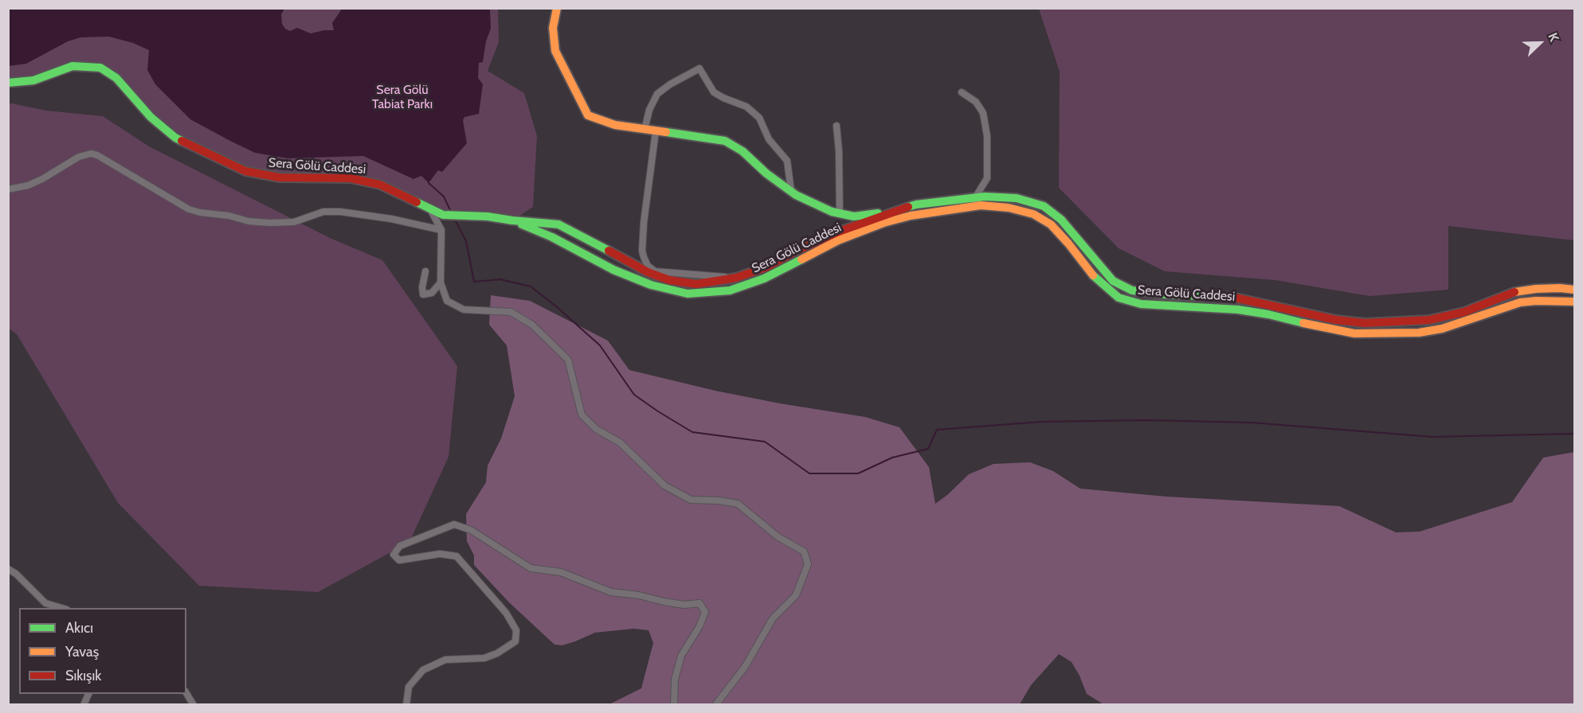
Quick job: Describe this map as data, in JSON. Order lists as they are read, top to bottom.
{
  "streets": {
    "main road": ["Sera Gölü Caddesi"]
  },
  "parks": ["Sera Gölü Tabiat Parkı"],
  "legend": ["Akıcı", "Yavaş", "Sıkışık"],
  "north": "top right"
}
